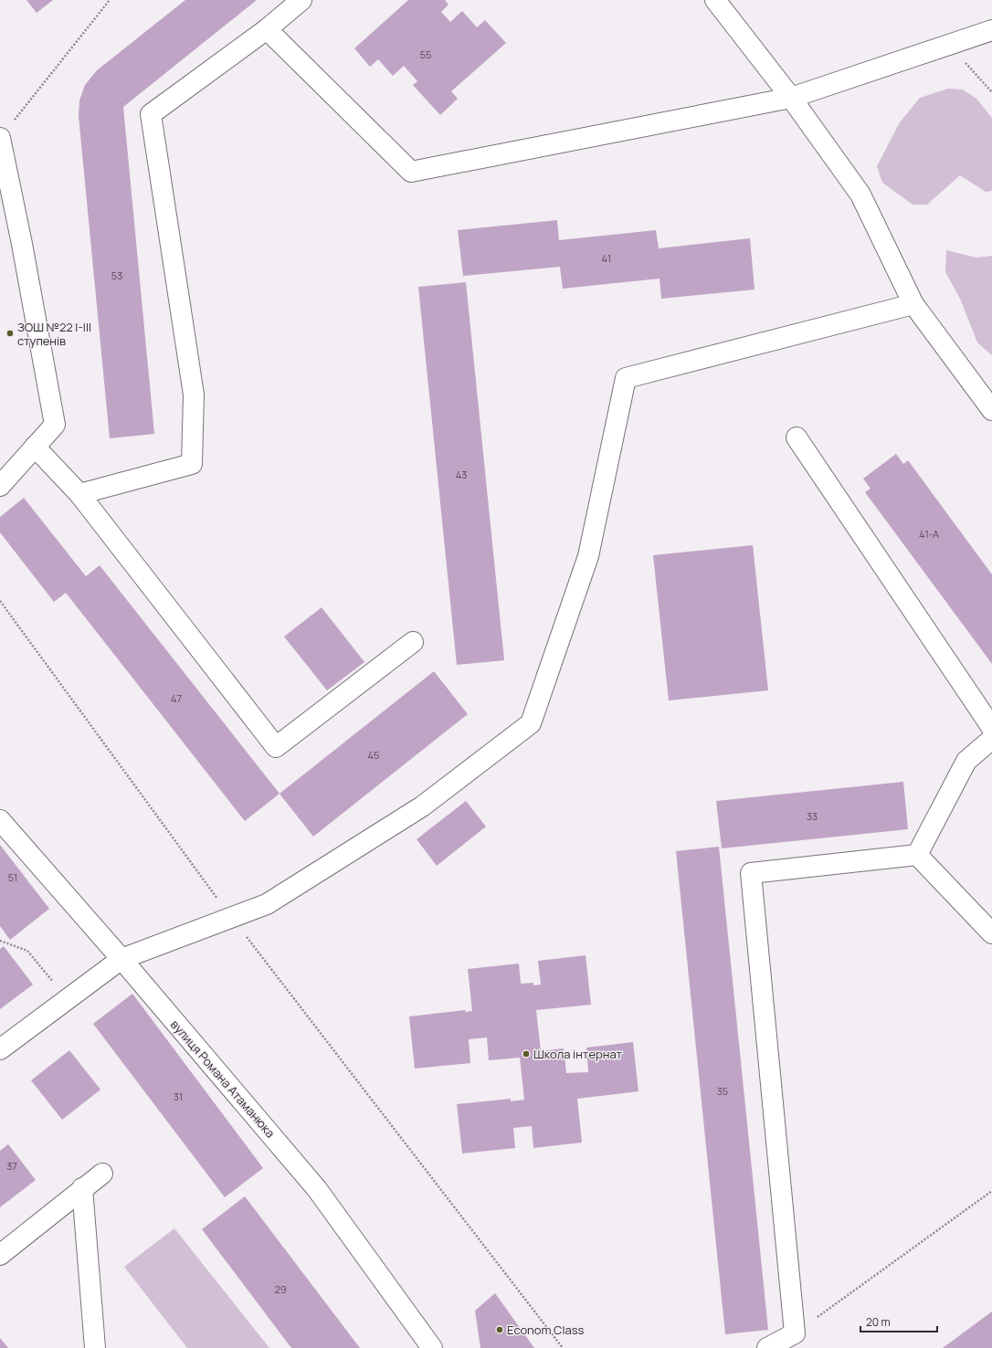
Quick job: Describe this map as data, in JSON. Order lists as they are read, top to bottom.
{
  "streets": {
    "street": ["вулиця Романа Атаманюка"]
  },
  "places": ["ЗОШ №22 І-ІІІ ступенів", "Школа інтернат", "Econom Class"],
  "house_numbers": [
    "55",
    "41",
    "53",
    "43",
    "41-А",
    "47",
    "45",
    "33",
    "51",
    "35",
    "31",
    "37",
    "29"
  ],
  "scale_bar": "20 m"
}
